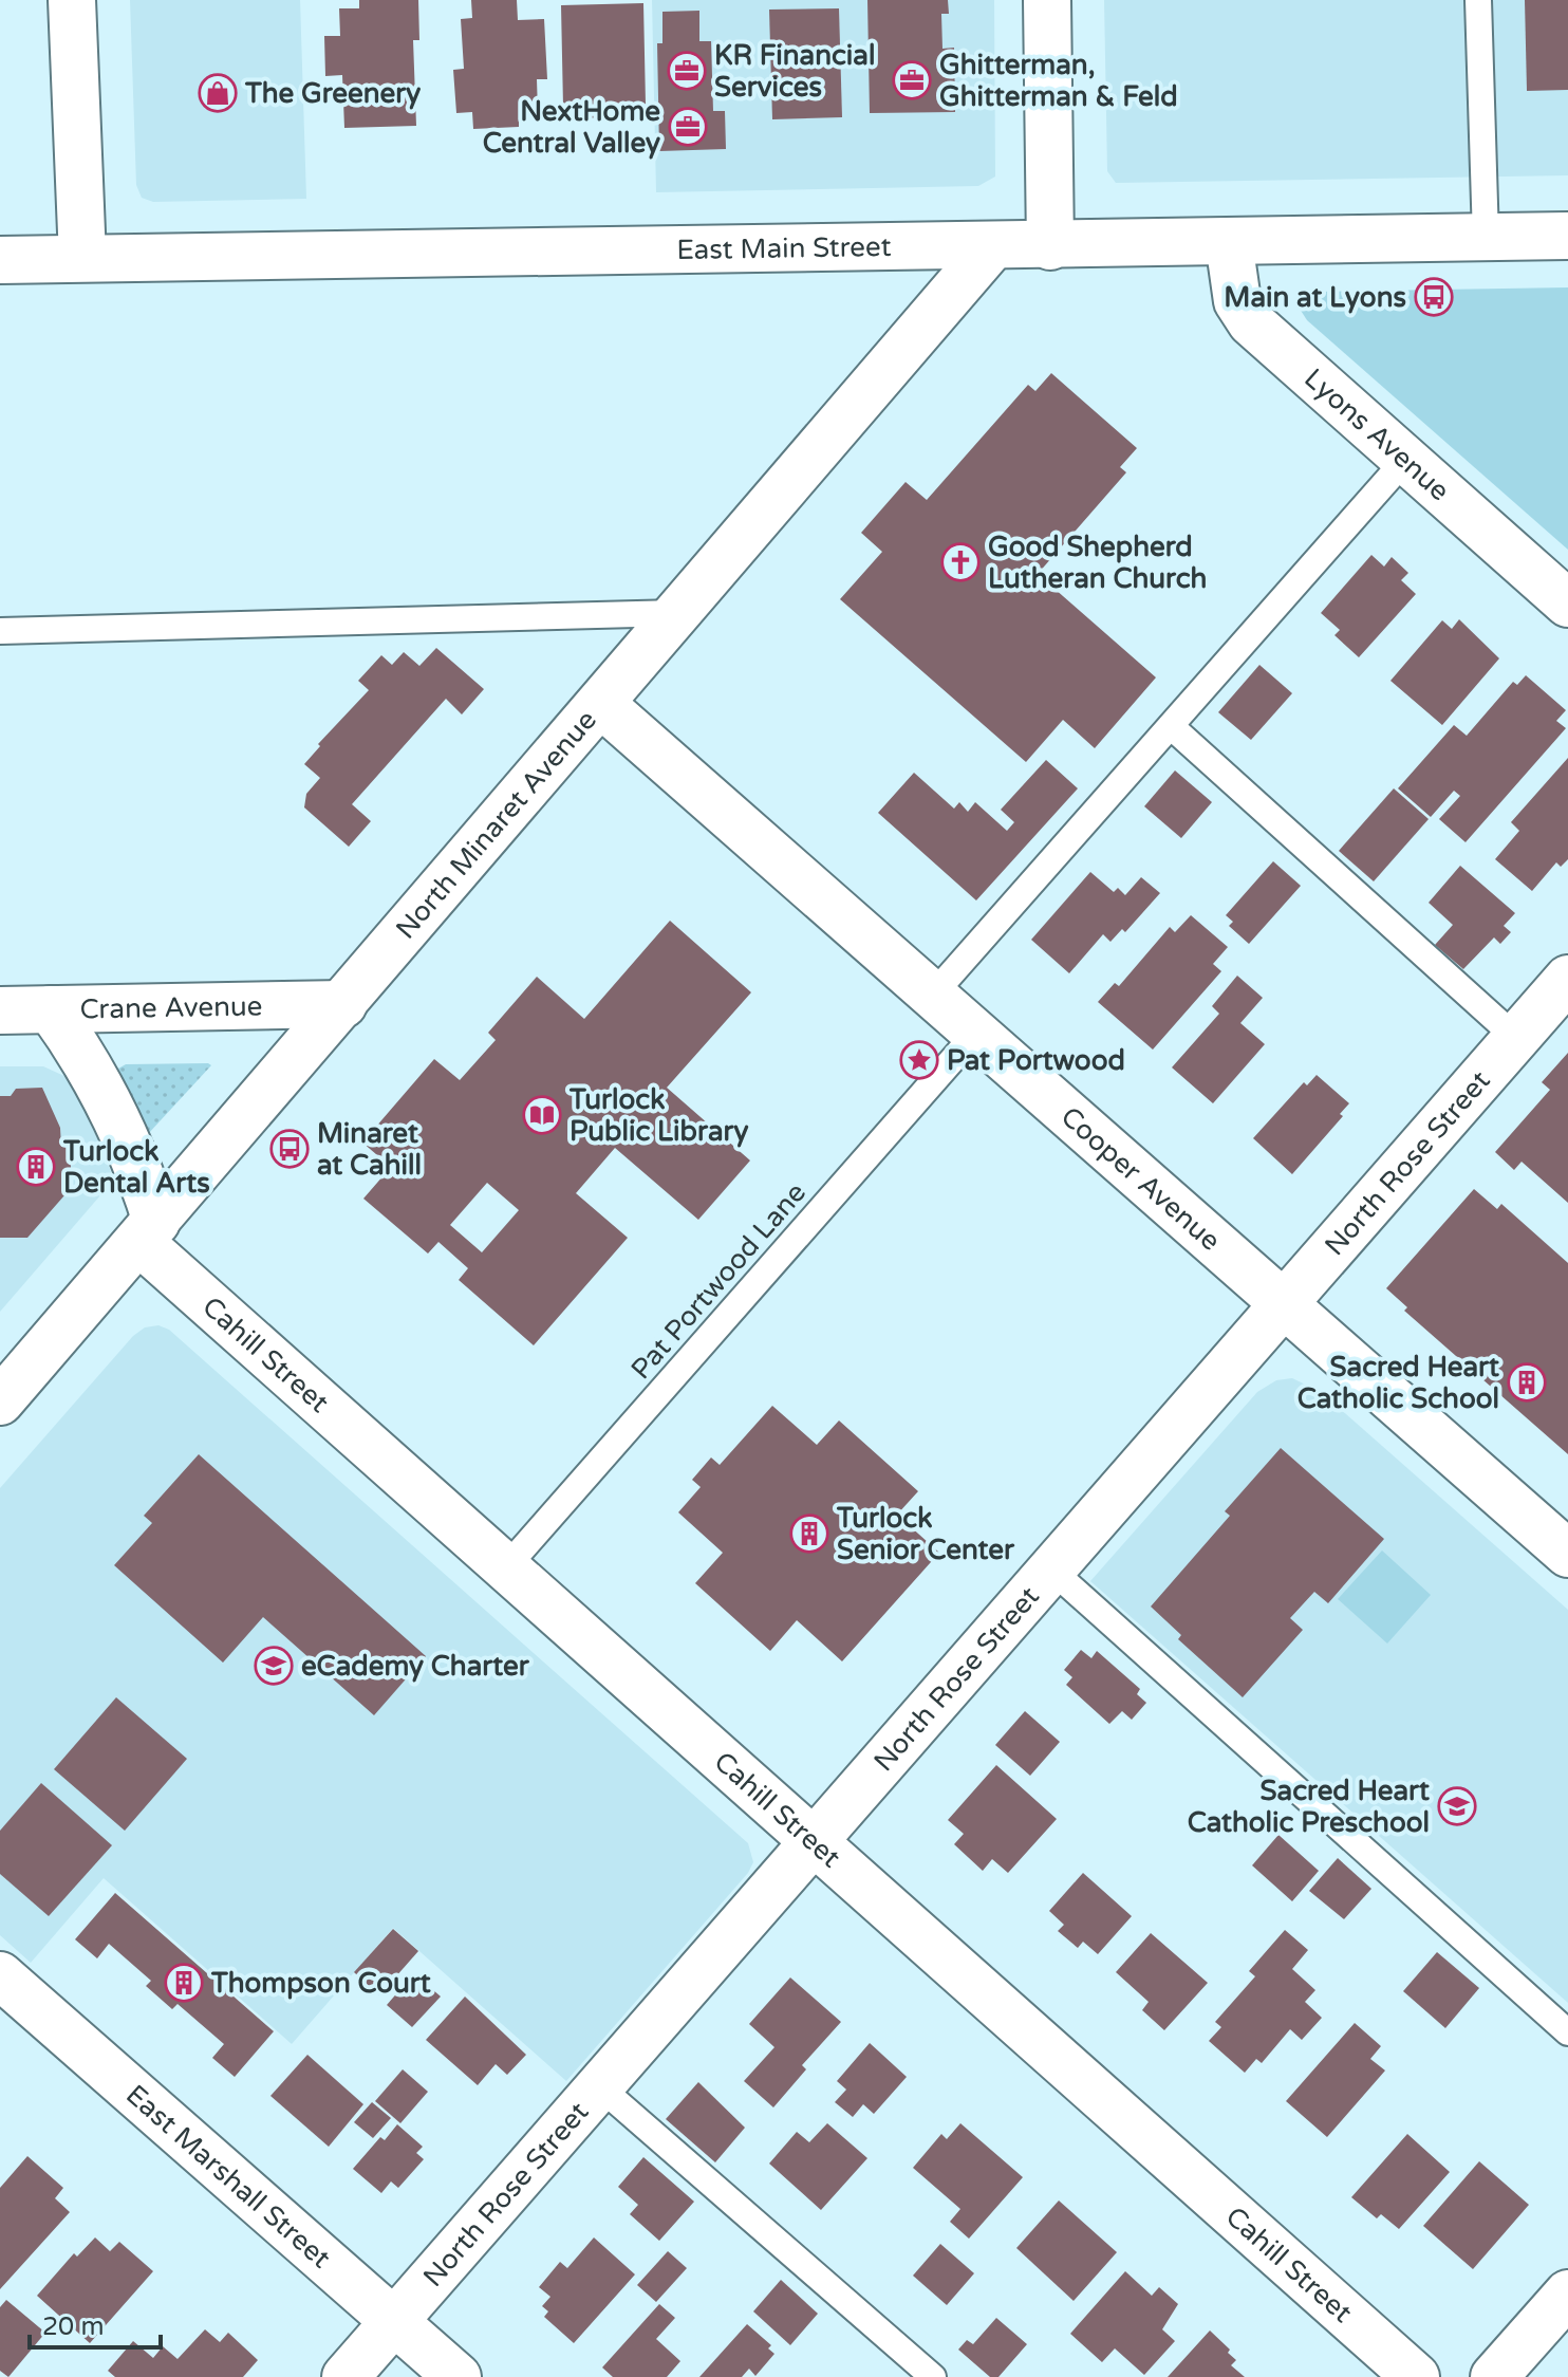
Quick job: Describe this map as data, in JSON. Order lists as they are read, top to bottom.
{
  "streets": {
    "street": [
      "East Main Street",
      "Lyons Avenue",
      "North Minaret Avenue",
      "Crane Avenue",
      "North Rose Street",
      "Cooper Avenue",
      "Cahill Street",
      "East Marshall Street"
    ],
    "lane": ["Pat Portwood Lane"]
  },
  "crossings": [
    ["East Main Street", "Lyons Avenue"],
    ["East Main Street", "North Minaret Avenue"],
    ["North Minaret Avenue", "Crane Avenue"],
    ["North Minaret Avenue", "Cooper Avenue"],
    ["North Minaret Avenue", "Cahill Street"],
    ["North Rose Street", "Cooper Avenue"],
    ["North Rose Street", "Cahill Street"],
    ["North Rose Street", "East Marshall Street"],
    ["Cooper Avenue", "Pat Portwood Lane"],
    ["Pat Portwood Lane", "Cahill Street"]
  ],
  "places": {
    "office": ["KR Financial Services", "Ghitterman, Ghitterman & Feld", "NextHome Central Valley"],
    "shop": ["The Greenery"],
    "bus stop": ["Main at Lyons", "Minaret at Cahill"],
    "church": ["Good Shepherd Lutheran Church"],
    "place": ["Pat Portwood"],
    "library": ["Turlock Public Library"],
    "building": [
      "Turlock Dental Arts",
      "Sacred Heart Catholic School",
      "Turlock Senior Center",
      "Thompson Court"
    ],
    "school or university": ["eCademy Charter", "Sacred Heart Catholic Preschool"]
  },
  "scale_bar": "20 m"
}
